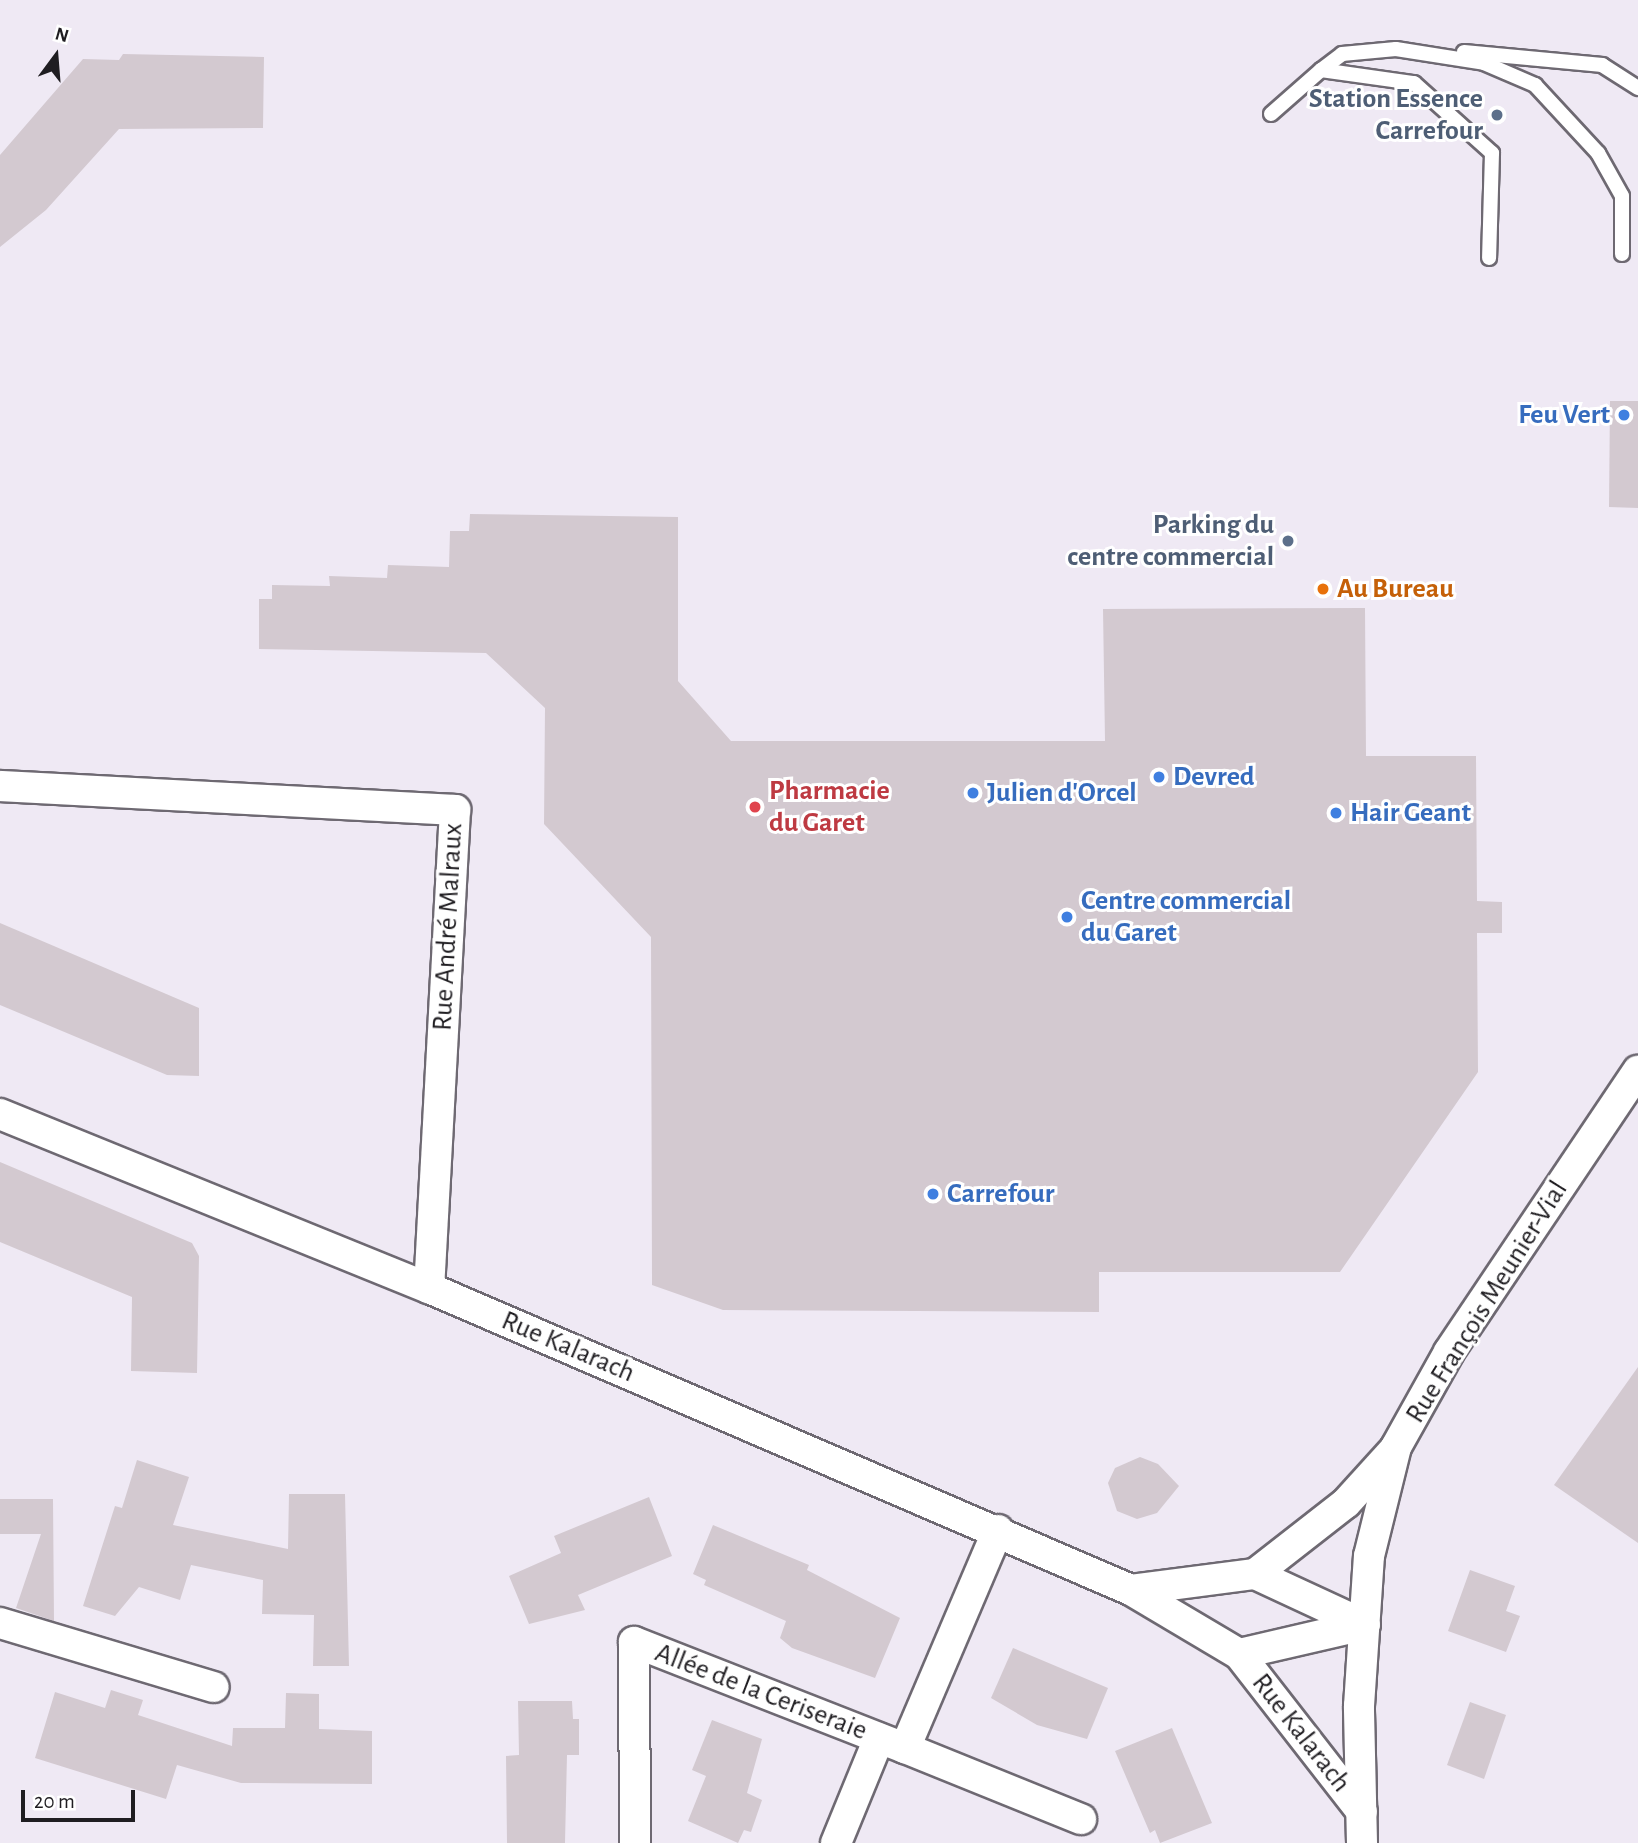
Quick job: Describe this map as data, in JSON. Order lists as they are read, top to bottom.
{
  "streets": {
    "street": [
      "Rue André Malraux",
      "Rue François Meunier-Vial",
      "Rue Kalarach",
      "Allée de la Ceriseraie"
    ]
  },
  "crossings": [
    ["Rue André Malraux", "Rue Kalarach"],
    ["Rue François Meunier-Vial", "Rue Kalarach"],
    ["Rue Kalarach", "Allée de la Ceriseraie"]
  ],
  "places": [
    "Station Essence Carrefour",
    "Feu Vert",
    "Parking du centre commercial",
    "Au Bureau",
    "Devred",
    "Julien d'Orcel",
    "Pharmacie du Garet",
    "Hair Geant",
    "Centre commercial du Garet",
    "Carrefour"
  ],
  "scale_bar": "20 m",
  "north": "top"
}
